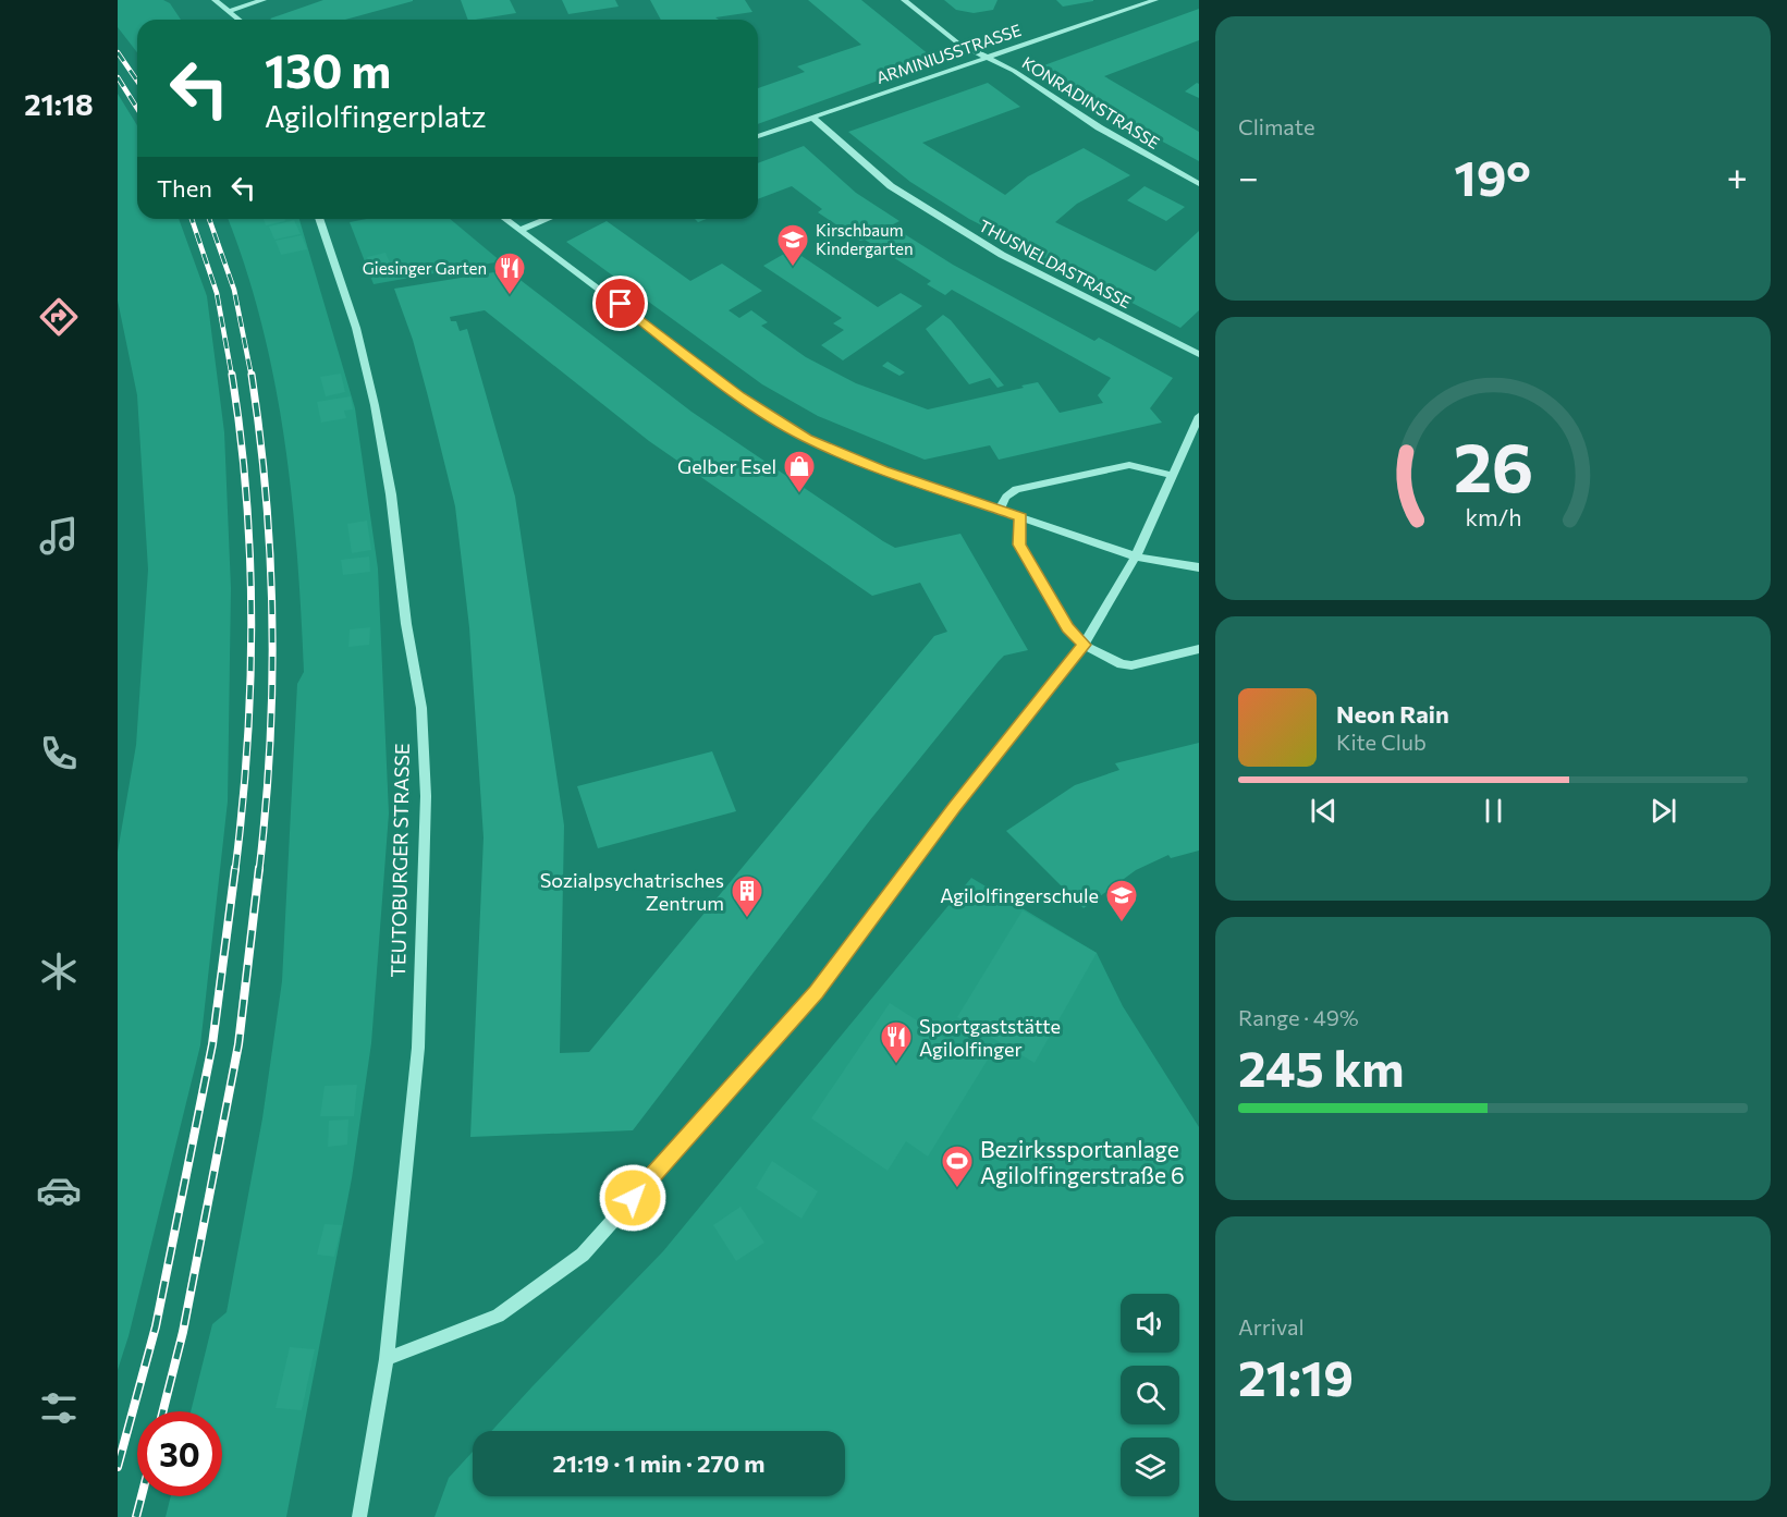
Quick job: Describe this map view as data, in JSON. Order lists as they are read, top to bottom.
{
  "streets": {
    "street": [
      "ARMINIUSSTRASSE",
      "KONRADINSTRASSE",
      "THUSNELDASTRASSE",
      "TEUTOBURGER STRASSE"
    ]
  },
  "crossings": [
    ["ARMINIUSSTRASSE", "KONRADINSTRASSE"],
    ["ARMINIUSSTRASSE", "THUSNELDASTRASSE"]
  ],
  "places": {
    "school or university": ["Kirschbaum Kindergarten", "Agilolfingerschule"],
    "restaurant": ["Giesinger Garten", "Sportgaststätte Agilolfinger"],
    "shop": ["Gelber Esel"],
    "building": ["Sozialpsychatrisches Zentrum"],
    "sports": ["Bezirkssportanlage Agilolfingerstraße 6"]
  },
  "page": {
    "tabs": "21:18",
    "tile": [
      "Climate",
      ["Range · 49%", "245 km"],
      ["Arrival", "21:19"]
    ],
    "turn": ["130 m", "Agilolfingerplatz"],
    "heat": ["−", "19°", "+"],
    "then": "Then",
    "song": ["Neon Rain", "Kite Club"],
    "limit": "30",
    "trip": "21:19 · 1 min · 270 m",
    "gauge": ["26", "km/h"]
  }
}
